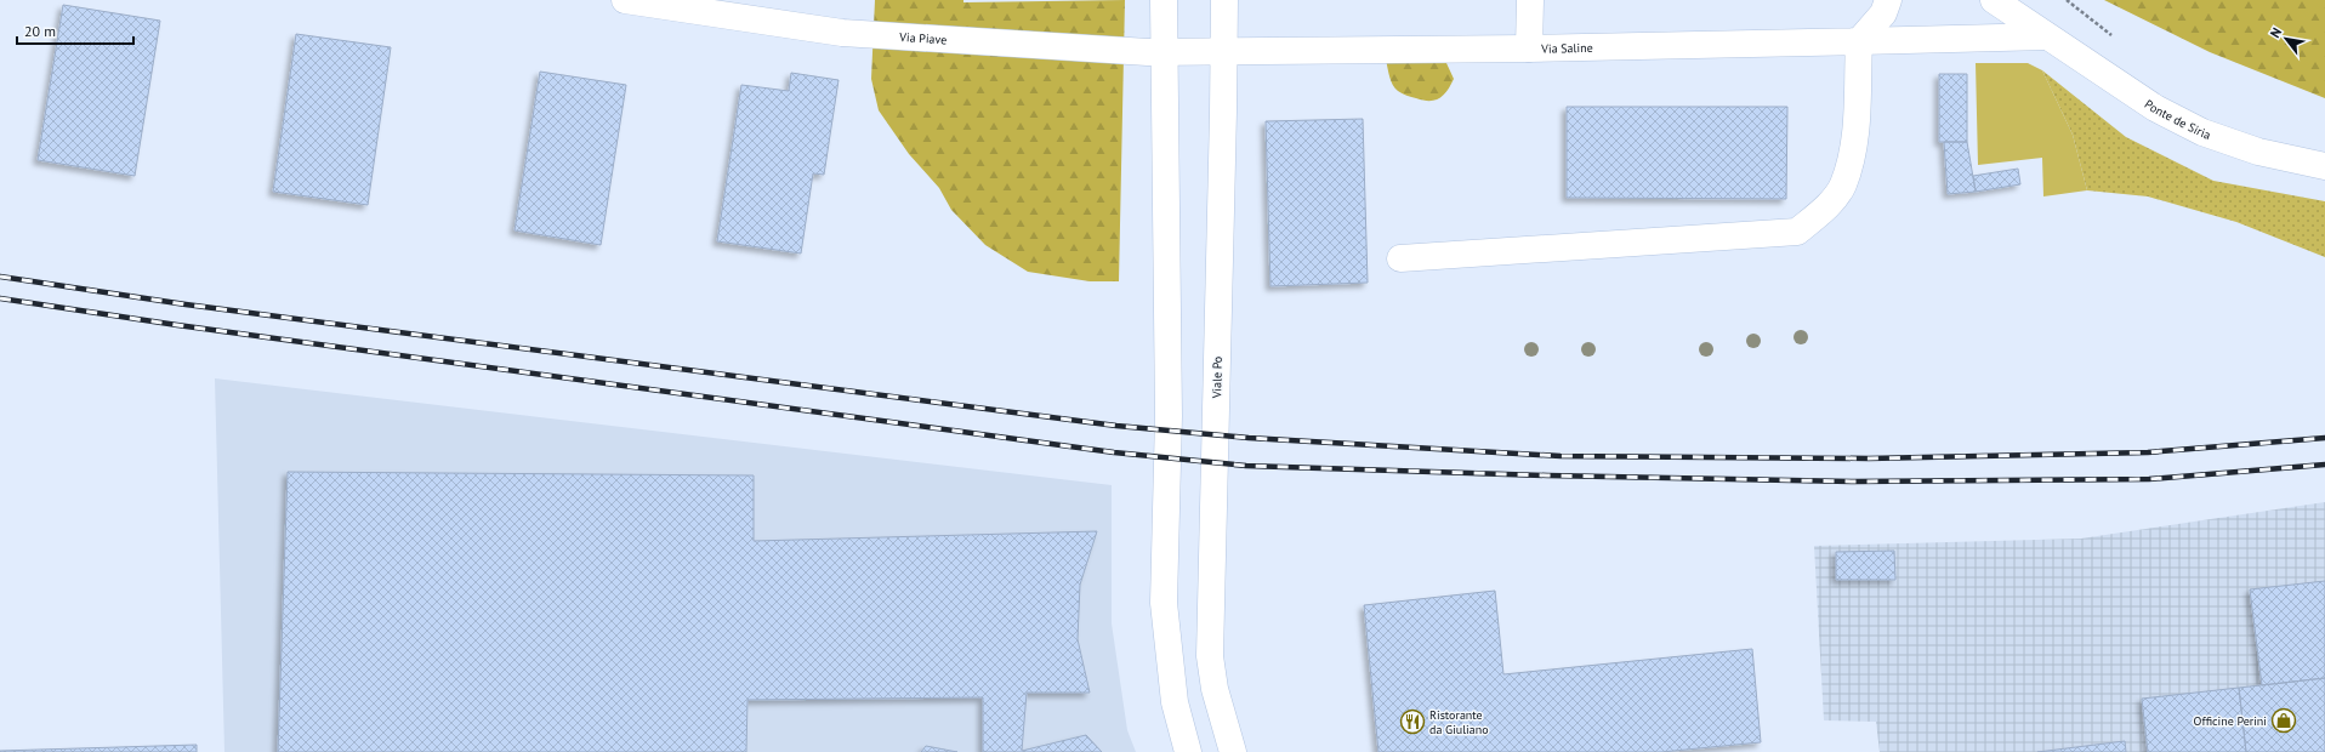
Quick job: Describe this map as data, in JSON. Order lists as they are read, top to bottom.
{
  "streets": {
    "street": [
      "Via Piave",
      "Via Saline",
      "Ponte de Siria",
      "Viale Po"
    ]
  },
  "crossings": [
    ["Via Piave", "Via Saline"],
    ["Via Piave", "Viale Po"],
    ["Via Saline", "Viale Po"]
  ],
  "places": {
    "shop": ["Officine Perini"],
    "restaurant": ["Ristorante da Giuliano"]
  },
  "scale_bar": "20 m",
  "north": "top left"
}
